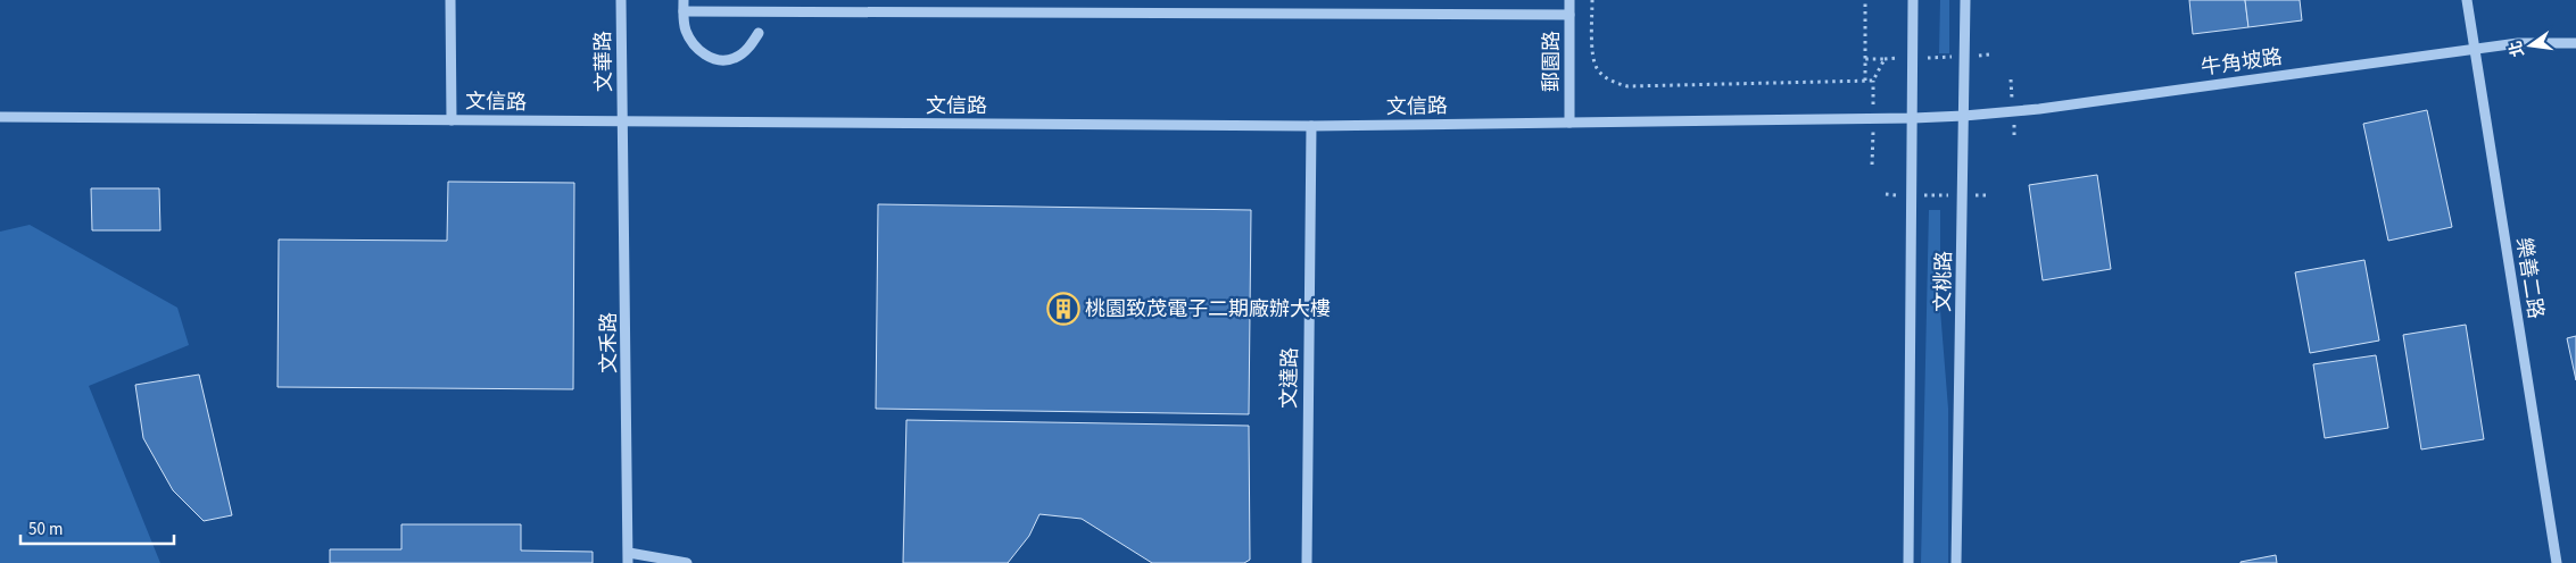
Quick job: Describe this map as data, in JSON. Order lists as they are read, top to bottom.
{
  "streets": {
    "street": [
      "文華路",
      "郵園路",
      "牛角坡路",
      "文信路",
      "樂善二路",
      "文桃路",
      "文禾路",
      "文達路"
    ]
  },
  "crossings": [
    ["文華路", "文信路"],
    ["文華路", "文禾路"],
    ["郵園路", "文信路"],
    ["牛角坡路", "文信路"],
    ["牛角坡路", "樂善二路"],
    ["牛角坡路", "文桃路"],
    ["文信路", "文桃路"],
    ["文信路", "文禾路"],
    ["文信路", "文達路"]
  ],
  "places": {
    "building": ["桃園致茂電子二期廠辦大樓"]
  },
  "scale_bar": "50 m",
  "north": "left"
}
